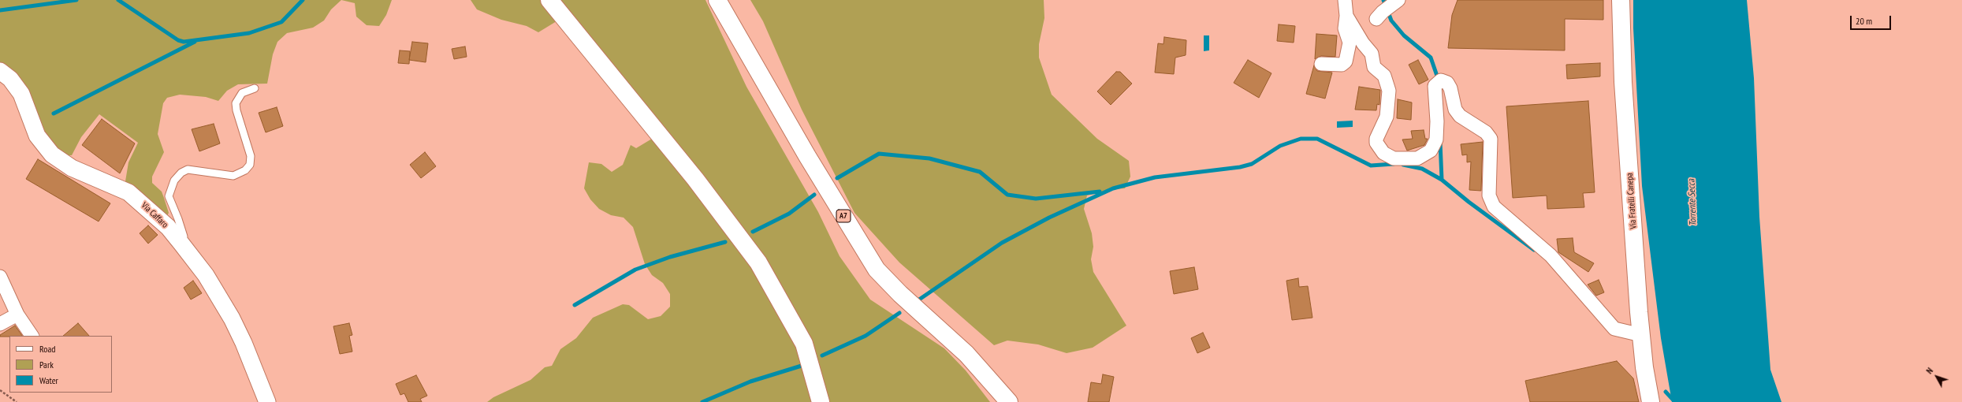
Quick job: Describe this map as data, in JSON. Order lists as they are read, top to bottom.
{
  "streets": {
    "main road": ["Via Fratelli Canepa", "A7"],
    "street": ["Via Caffaro"]
  },
  "water": ["Torrente Secca"],
  "legend": ["Road", "Park", "Water"],
  "scale_bar": "20 m",
  "north": "top left"
}
